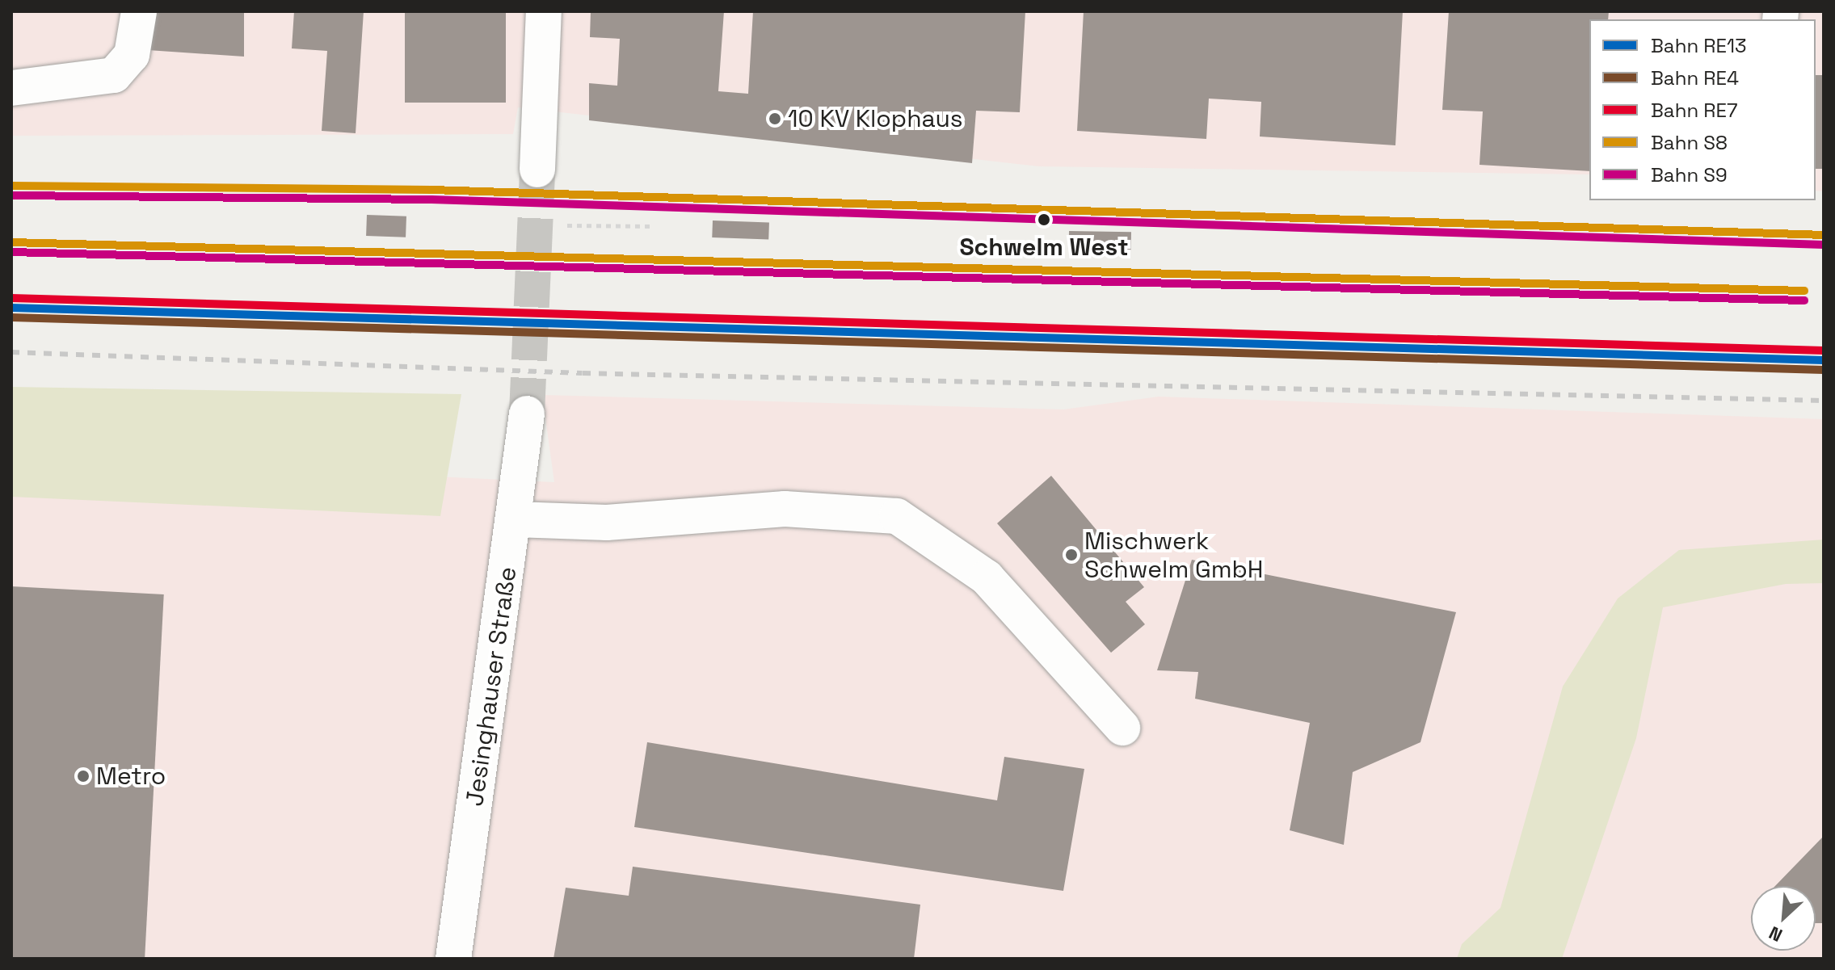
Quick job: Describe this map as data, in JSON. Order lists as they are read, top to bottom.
{
  "streets": {
    "street": ["Jesinghauser Straße"]
  },
  "places": [
    "10 KV Klophaus",
    "Schwelm West",
    "Mischwerk Schwelm GmbH",
    "Metro"
  ],
  "lines": [
    "rail line S8",
    "rail line S9",
    "rail line RE7",
    "rail line RE13",
    "rail line RE4"
  ],
  "legend": [
    "Bahn RE13",
    "Bahn RE4",
    "Bahn RE7",
    "Bahn S8",
    "Bahn S9"
  ],
  "north": "bottom left"
}
